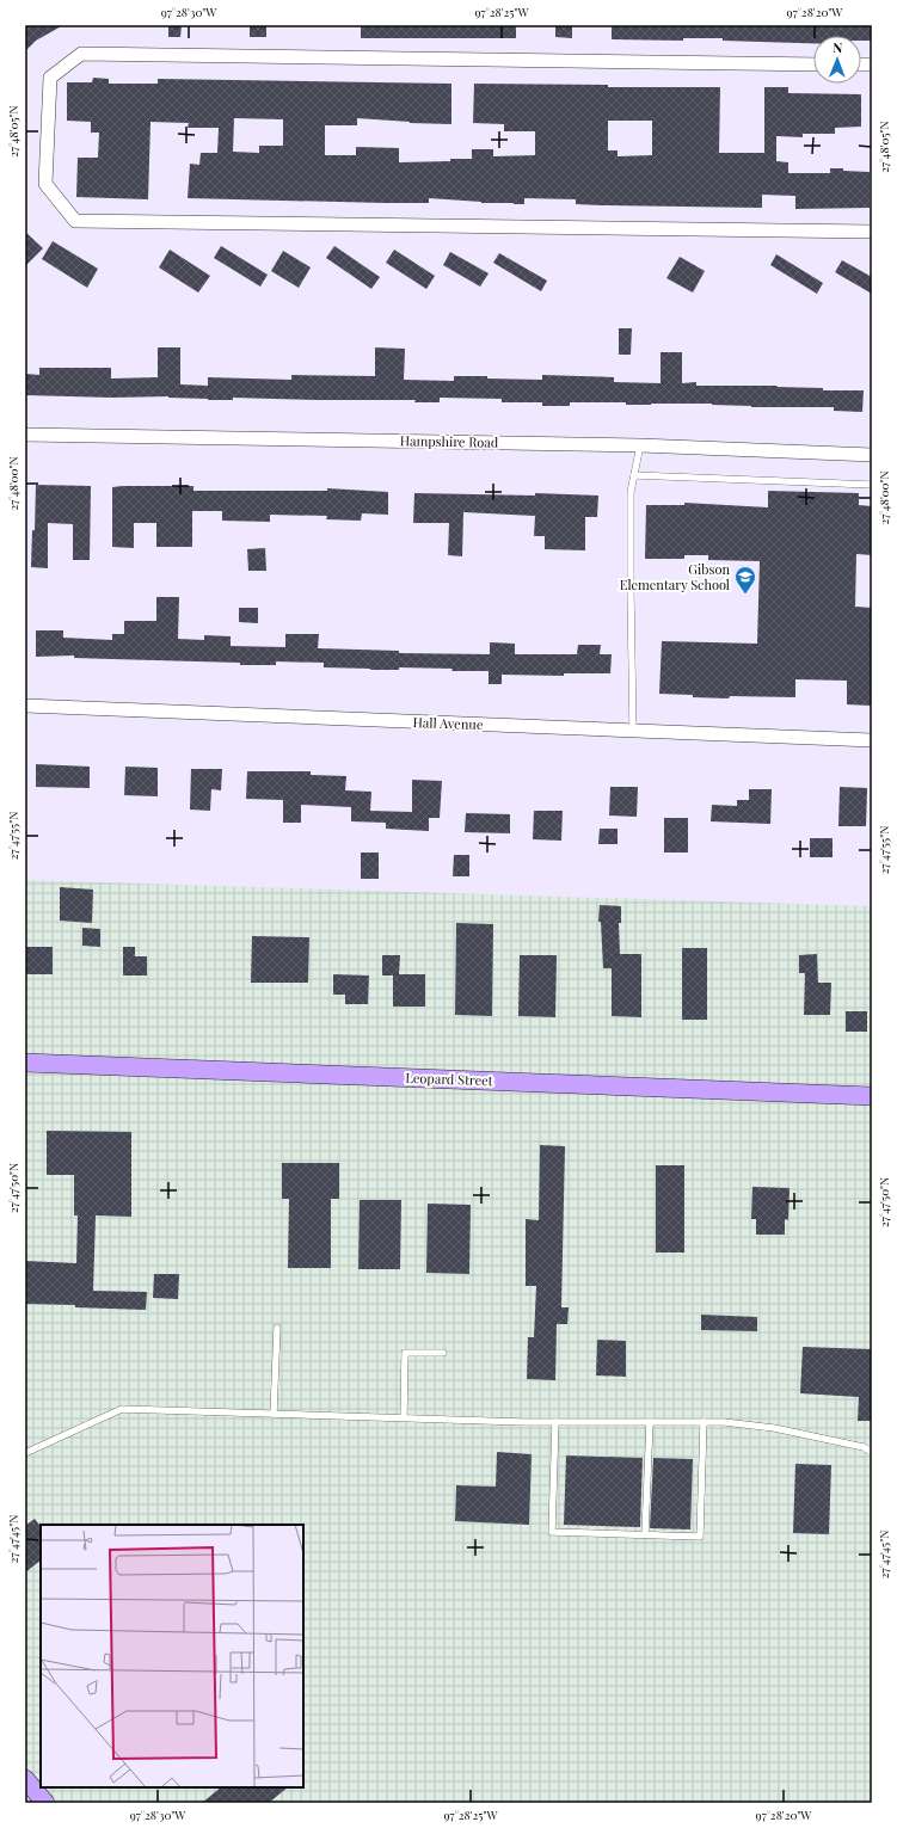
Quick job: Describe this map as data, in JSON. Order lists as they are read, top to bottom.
{
  "streets": {
    "main road": ["Leopard Street"],
    "street": ["Hampshire Road", "Hall Avenue"]
  },
  "places": {
    "school or university": ["Gibson Elementary School"]
  },
  "north": "top",
  "coordinates": [
    "97°28'30\"W",
    "97°28'25\"W",
    "97°28'20\"W",
    "27°48'05\"N",
    "27°48'00\"N",
    "27°47'55\"N",
    "27°47'50\"N",
    "27°47'45\"N"
  ]
}
